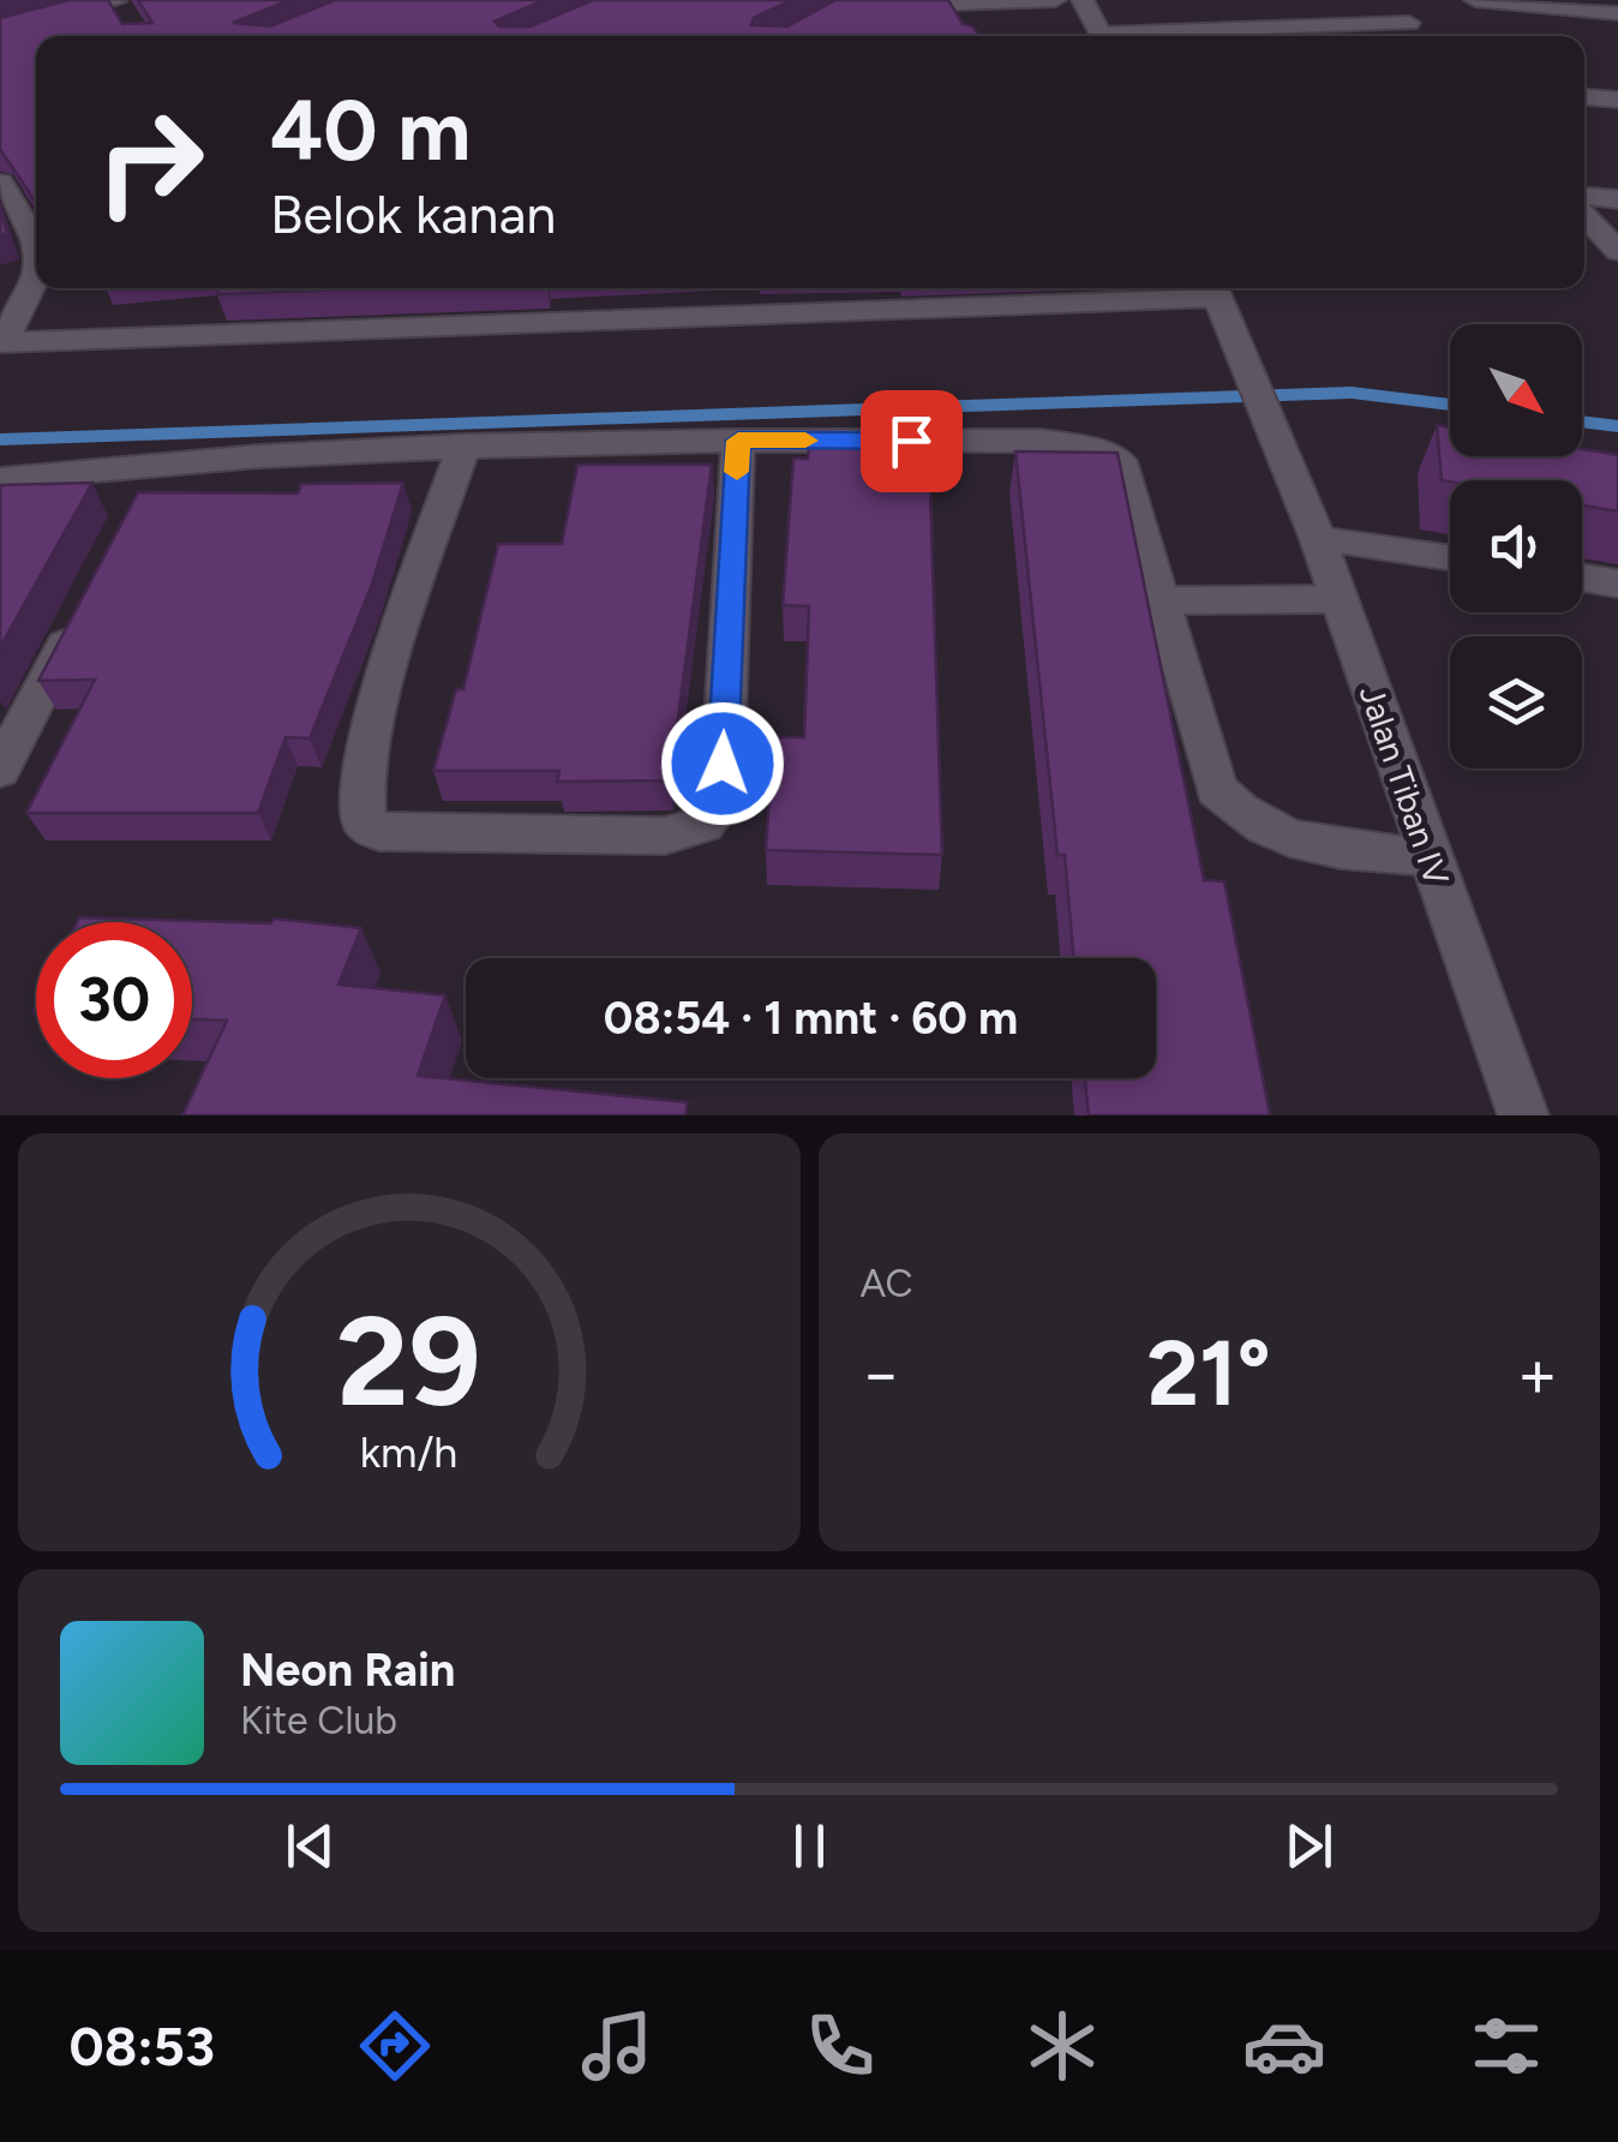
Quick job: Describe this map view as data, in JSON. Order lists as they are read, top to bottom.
{
  "streets": {
    "street": ["Jalan Tiban IV"]
  },
  "north": "bottom right",
  "page": {
    "turn": ["40 m", "Belok kanan"],
    "limit": "30",
    "trip": "08:54 · 1 mnt · 60 m",
    "tile": "AC",
    "heat": ["−", "21°", "+"],
    "song": ["Neon Rain", "Kite Club"],
    "tabs": "08:53",
    "gauge": ["29", "km/h"]
  }
}
